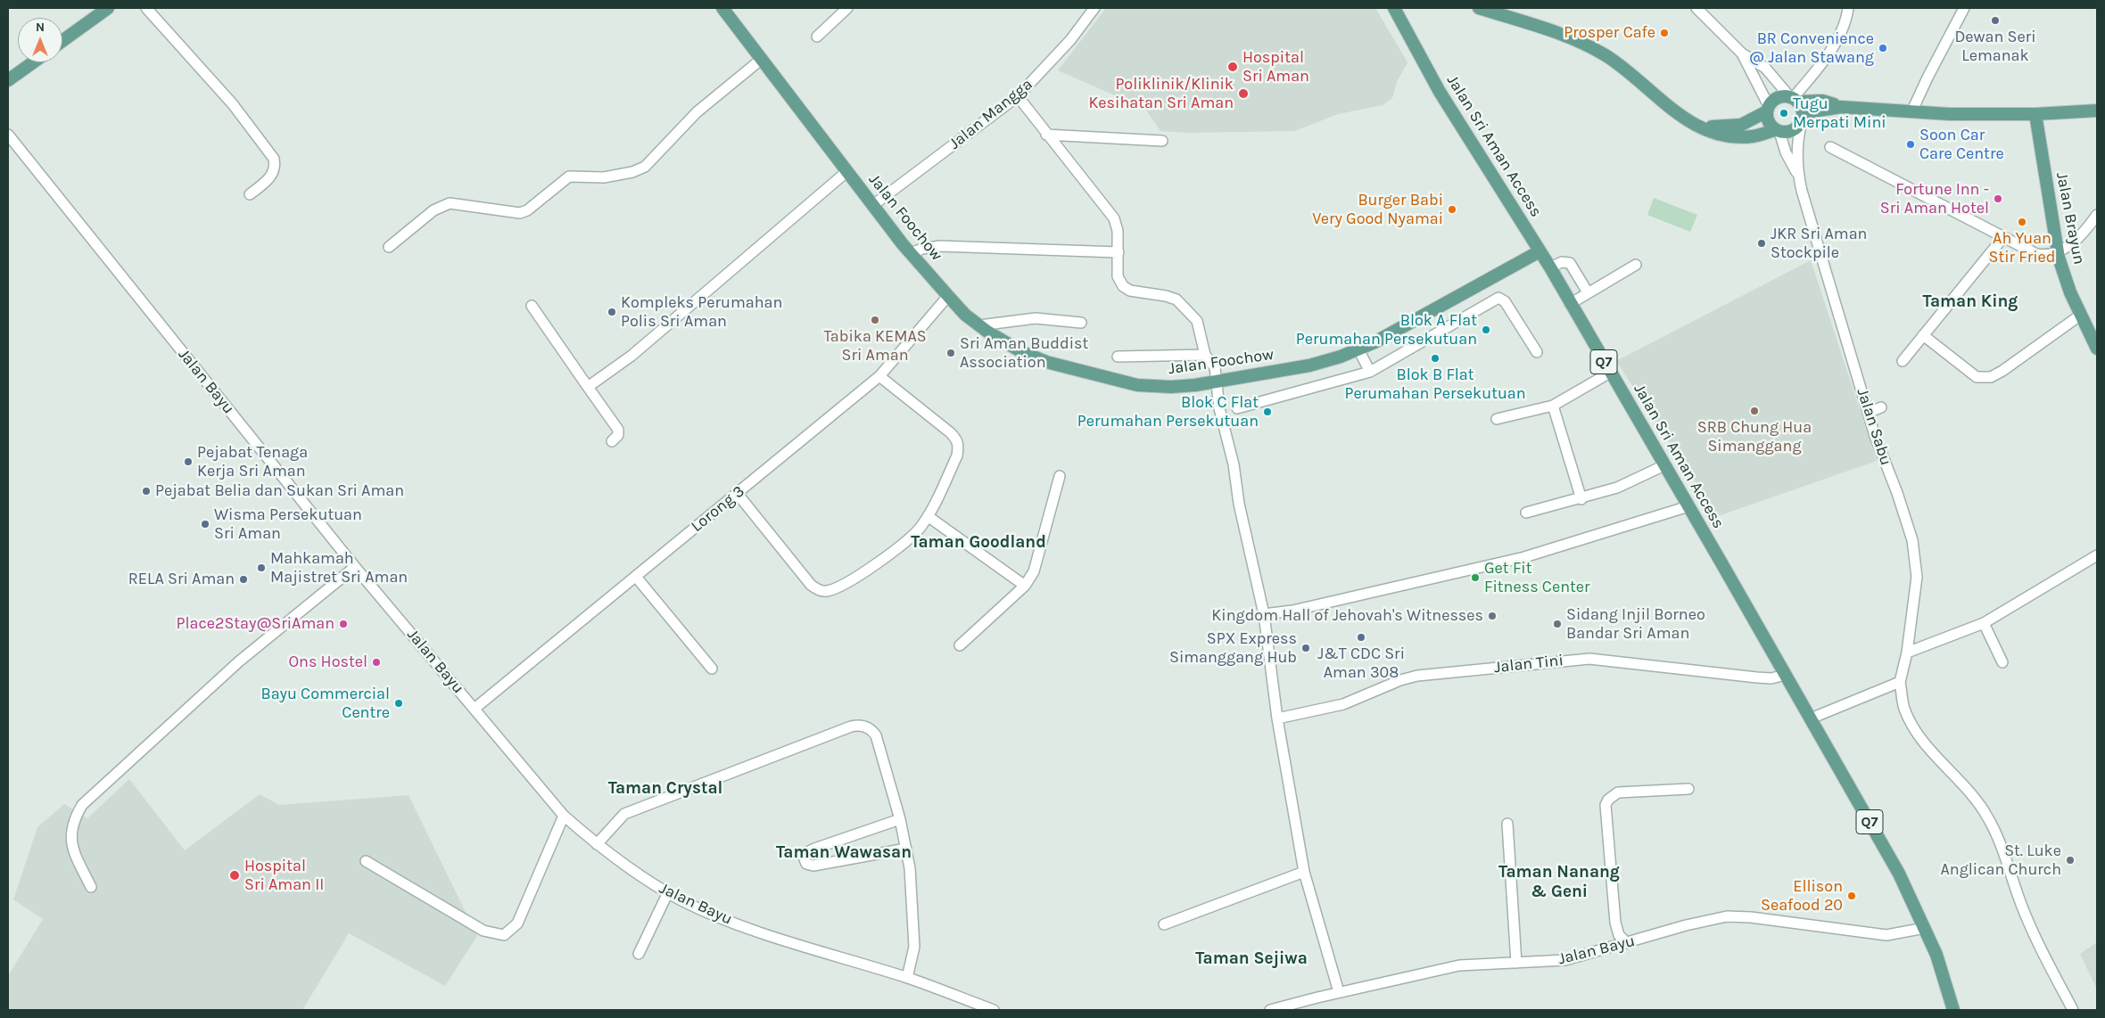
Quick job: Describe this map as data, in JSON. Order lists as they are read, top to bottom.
{
  "streets": {
    "main road": [
      "Jalan Sri Aman Access",
      "Jalan Foochow",
      "Jalan Brayun",
      "Q7"
    ],
    "street": [
      "Jalan Mangga",
      "Jalan Bayu",
      "Jalan Sabu",
      "Lorong 3",
      "Jalan Tini"
    ]
  },
  "crossings": [
    ["Jalan Mangga", "Jalan Foochow"],
    ["Jalan Sri Aman Access", "Jalan Foochow"],
    ["Jalan Sri Aman Access", "Q7"],
    ["Jalan Sri Aman Access", "Jalan Bayu"],
    ["Jalan Sri Aman Access", "Jalan Tini"],
    ["Jalan Foochow", "Lorong 3"],
    ["Q7", "Jalan Bayu"],
    ["Jalan Bayu", "Lorong 3"]
  ],
  "districts": [
    "Taman King",
    "Taman Goodland",
    "Taman Crystal",
    "Taman Wawasan",
    "Taman Nanang & Geni",
    "Taman Sejiwa"
  ],
  "places": [
    "Dewan Seri Lemanak",
    "Prosper Cafe",
    "BR Convenience @ Jalan Stawang",
    "Hospital Sri Aman",
    "Poliklinik/Klinik Kesihatan Sri Aman",
    "Tugu Merpati Mini",
    "Soon Car Care Centre",
    "Fortune Inn - Sri Aman Hotel",
    "Burger Babi Very Good Nyamai",
    "Ah Yuan Stir Fried",
    "JKR Sri Aman Stockpile",
    "Kompleks Perumahan Polis Sri Aman",
    "Tabika KEMAS Sri Aman",
    "Blok A Flat Perumahan Persekutuan",
    "Sri Aman Buddist Association",
    "Blok B Flat Perumahan Persekutuan",
    "SRB Chung Hua Simanggang",
    "Blok C Flat Perumahan Persekutuan",
    "Pejabat Tenaga Kerja Sri Aman",
    "Pejabat Belia dan Sukan Sri Aman",
    "Wisma Persekutuan Sri Aman",
    "Mahkamah Majistret Sri Aman",
    "Get Fit Fitness Center",
    "RELA Sri Aman",
    "Kingdom Hall of Jehovah's Witnesses",
    "Place2Stay@SriAman",
    "Sidang Injil Borneo Bandar Sri Aman",
    "J&T CDC Sri Aman 308",
    "SPX Express Simanggang Hub",
    "Ons Hostel",
    "Bayu Commercial Centre",
    "St. Luke Anglican Church",
    "Hospital Sri Aman II",
    "Ellison Seafood 20"
  ],
  "north": "top"
}
